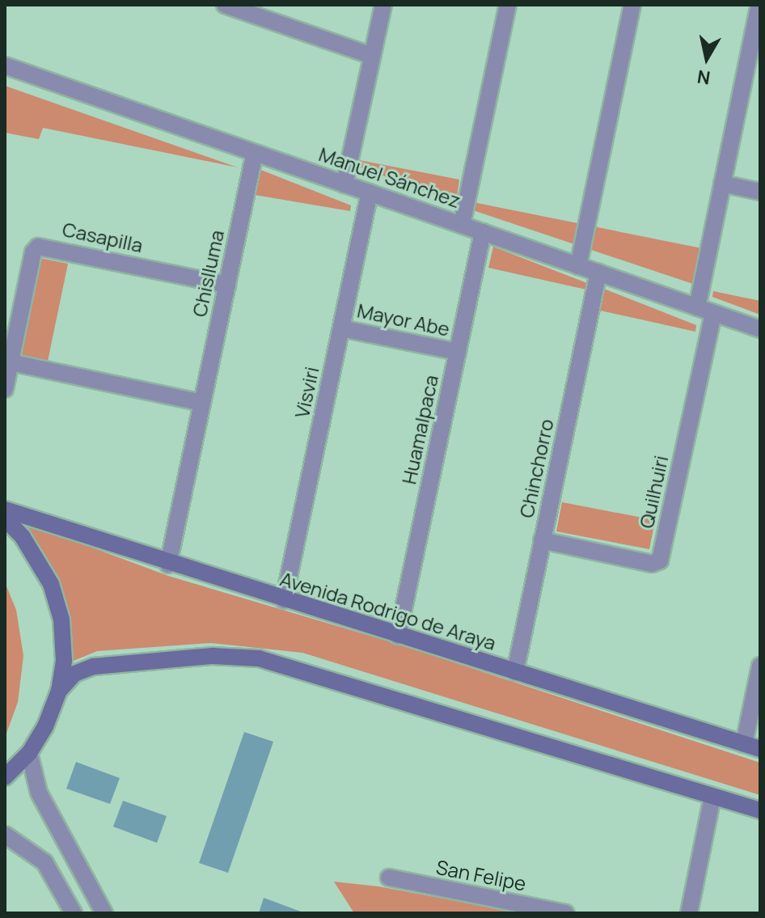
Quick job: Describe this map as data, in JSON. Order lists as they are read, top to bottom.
{
  "streets": {
    "main road": ["Avenida Rodrigo de Araya"],
    "street": [
      "Manuel Sánchez",
      "Casapilla",
      "Chislluma",
      "Mayor Abe",
      "Visviri",
      "Huamalpaca",
      "Chinchorro",
      "Quilhuiri",
      "San Felipe"
    ]
  },
  "crossings": [
    ["Manuel Sánchez", "Chislluma"],
    ["Manuel Sánchez", "Visviri"],
    ["Manuel Sánchez", "Huamalpaca"],
    ["Manuel Sánchez", "Chinchorro"],
    ["Manuel Sánchez", "Quilhuiri"],
    ["Casapilla", "Chislluma"],
    ["Chislluma", "Avenida Rodrigo de Araya"],
    ["Mayor Abe", "Visviri"],
    ["Mayor Abe", "Huamalpaca"],
    ["Visviri", "Avenida Rodrigo de Araya"],
    ["Huamalpaca", "Avenida Rodrigo de Araya"],
    ["Chinchorro", "Quilhuiri"],
    ["Chinchorro", "Avenida Rodrigo de Araya"]
  ],
  "north": "bottom"
}
